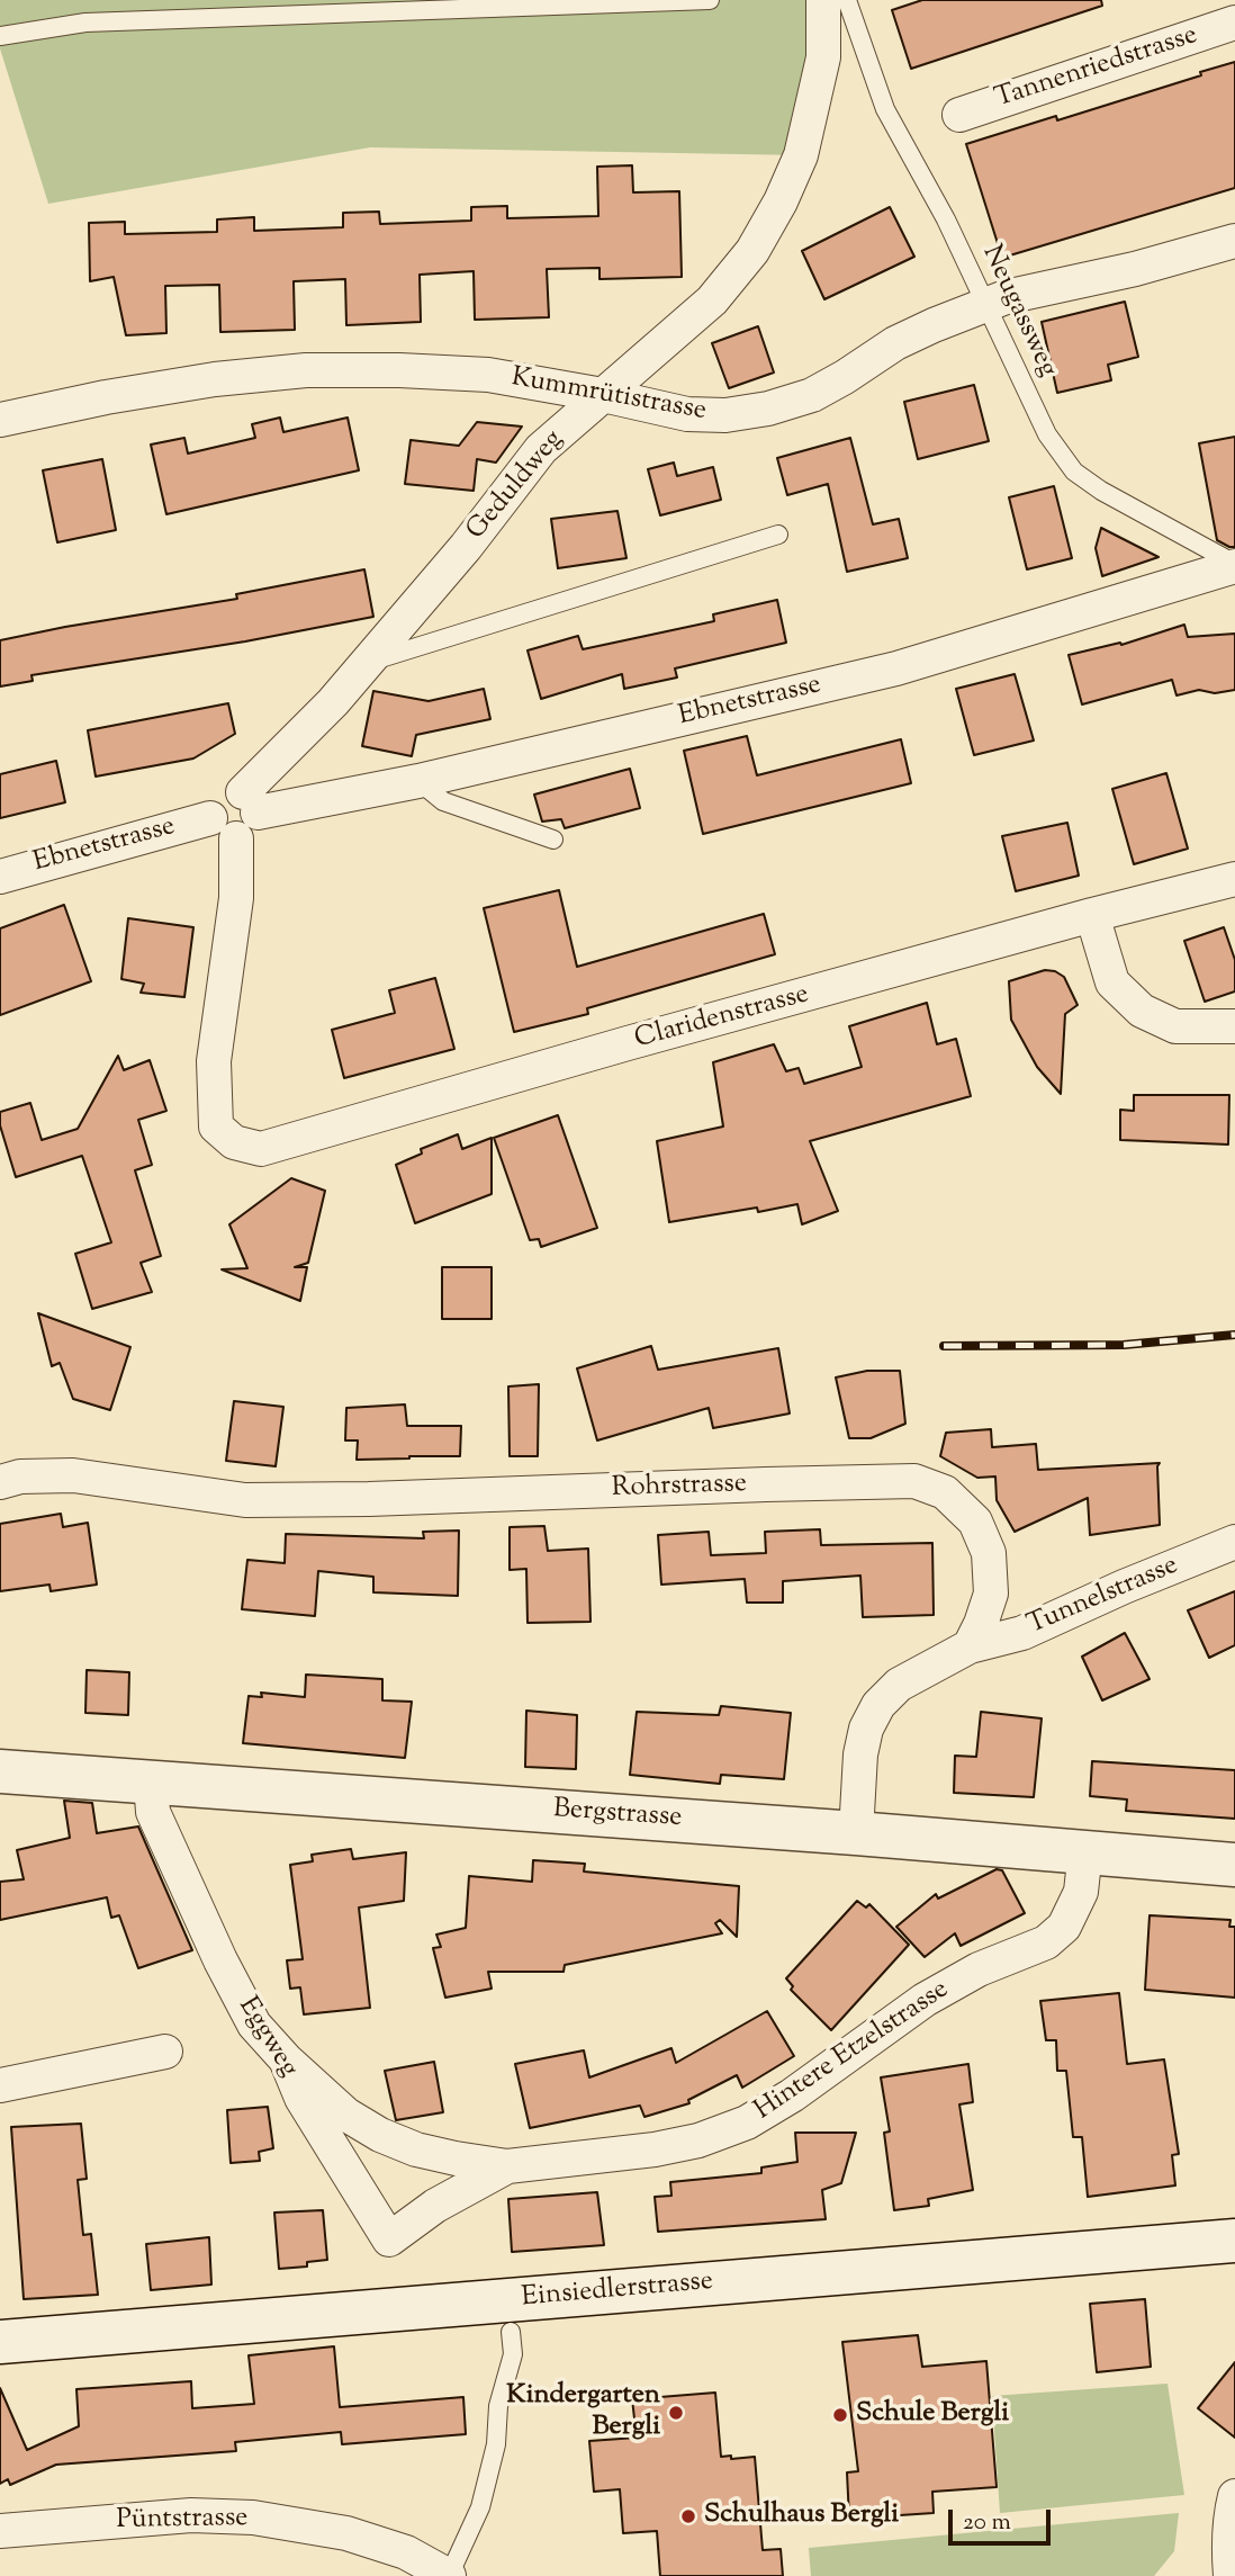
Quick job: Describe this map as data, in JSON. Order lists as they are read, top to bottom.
{
  "streets": {
    "street": [
      "Tannenriedstrasse",
      "Kummrütistrasse",
      "Geduldweg",
      "Ebnetstrasse",
      "Claridenstrasse",
      "Rohrstrasse",
      "Tunnelstrasse",
      "Bergstrasse",
      "Eggweg",
      "Hintere Etzelstrasse",
      "Einsiedlerstrasse",
      "Püntstrasse"
    ],
    "lane": ["Neugassweg"]
  },
  "crossings": [
    ["Neugassweg", "Kummrütistrasse"],
    ["Neugassweg", "Ebnetstrasse"],
    ["Kummrütistrasse", "Geduldweg"],
    ["Geduldweg", "Ebnetstrasse"],
    ["Geduldweg", "Claridenstrasse"],
    ["Ebnetstrasse", "Claridenstrasse"],
    ["Rohrstrasse", "Tunnelstrasse"],
    ["Bergstrasse", "Eggweg"],
    ["Bergstrasse", "Hintere Etzelstrasse"],
    ["Eggweg", "Hintere Etzelstrasse"]
  ],
  "places": ["Kindergarten Bergli", "Schule Bergli", "Schulhaus Bergli"],
  "scale_bar": "20 m"
}
